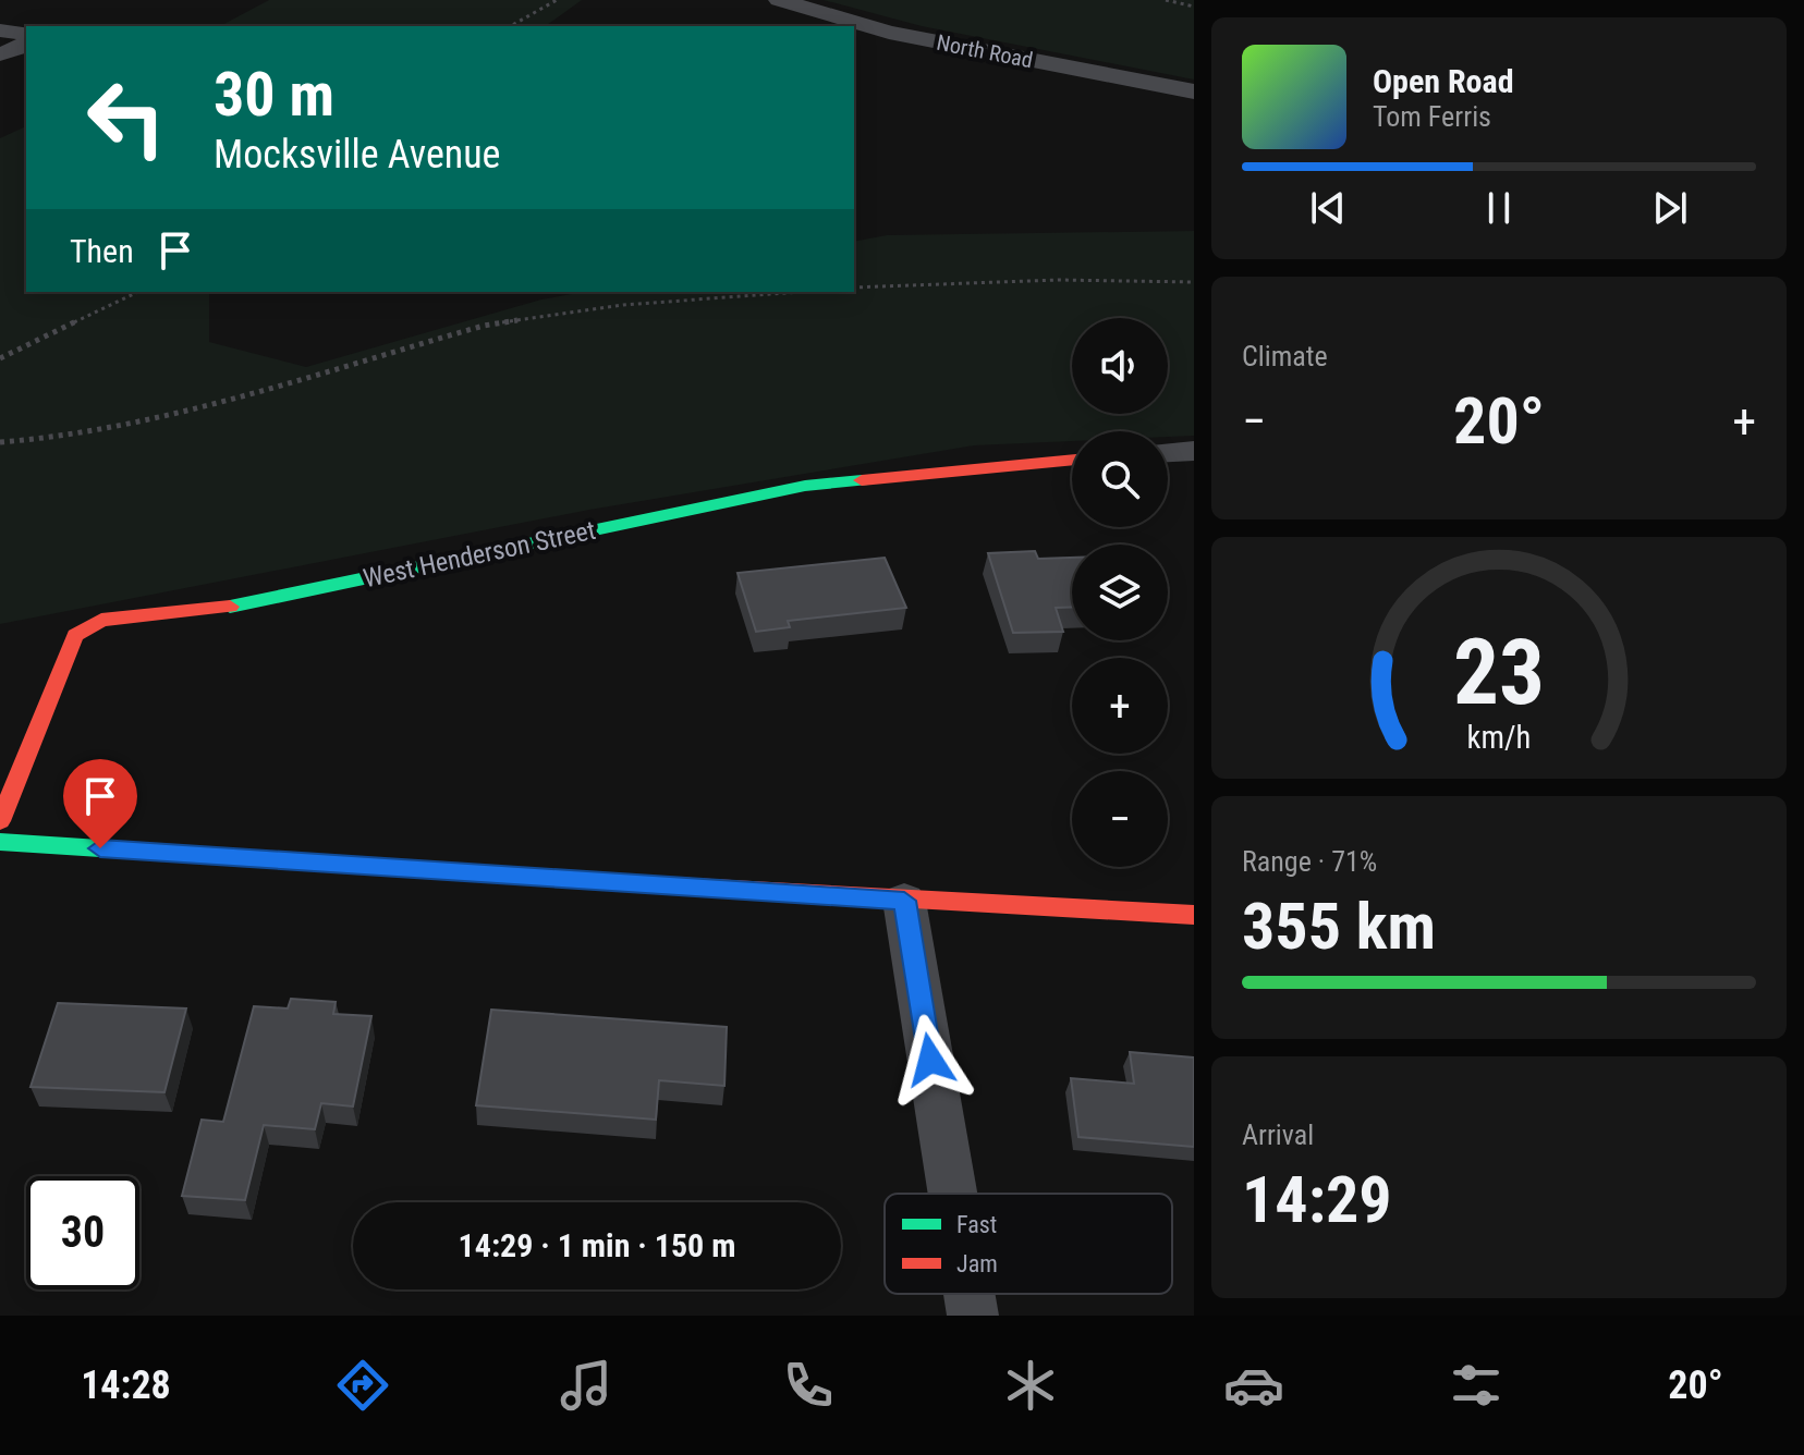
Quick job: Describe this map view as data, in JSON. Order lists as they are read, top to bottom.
{
  "streets": {
    "street": ["North Road", "West Henderson Street"]
  },
  "legend": ["Fast", "Jam"],
  "page": {
    "turn": ["30 m", "Mocksville Avenue"],
    "song": ["Open Road", "Tom Ferris"],
    "then": "Then",
    "tile": [
      "Climate",
      ["Range · 71%", "355 km"],
      ["Arrival", "14:29"]
    ],
    "map_buttons": ["+", "−"],
    "heat": ["−", "20°", "+"],
    "limit": "30",
    "trip": "14:29 · 1 min · 150 m",
    "tabs": ["14:28", "20°"],
    "gauge": ["23", "km/h"]
  }
}
